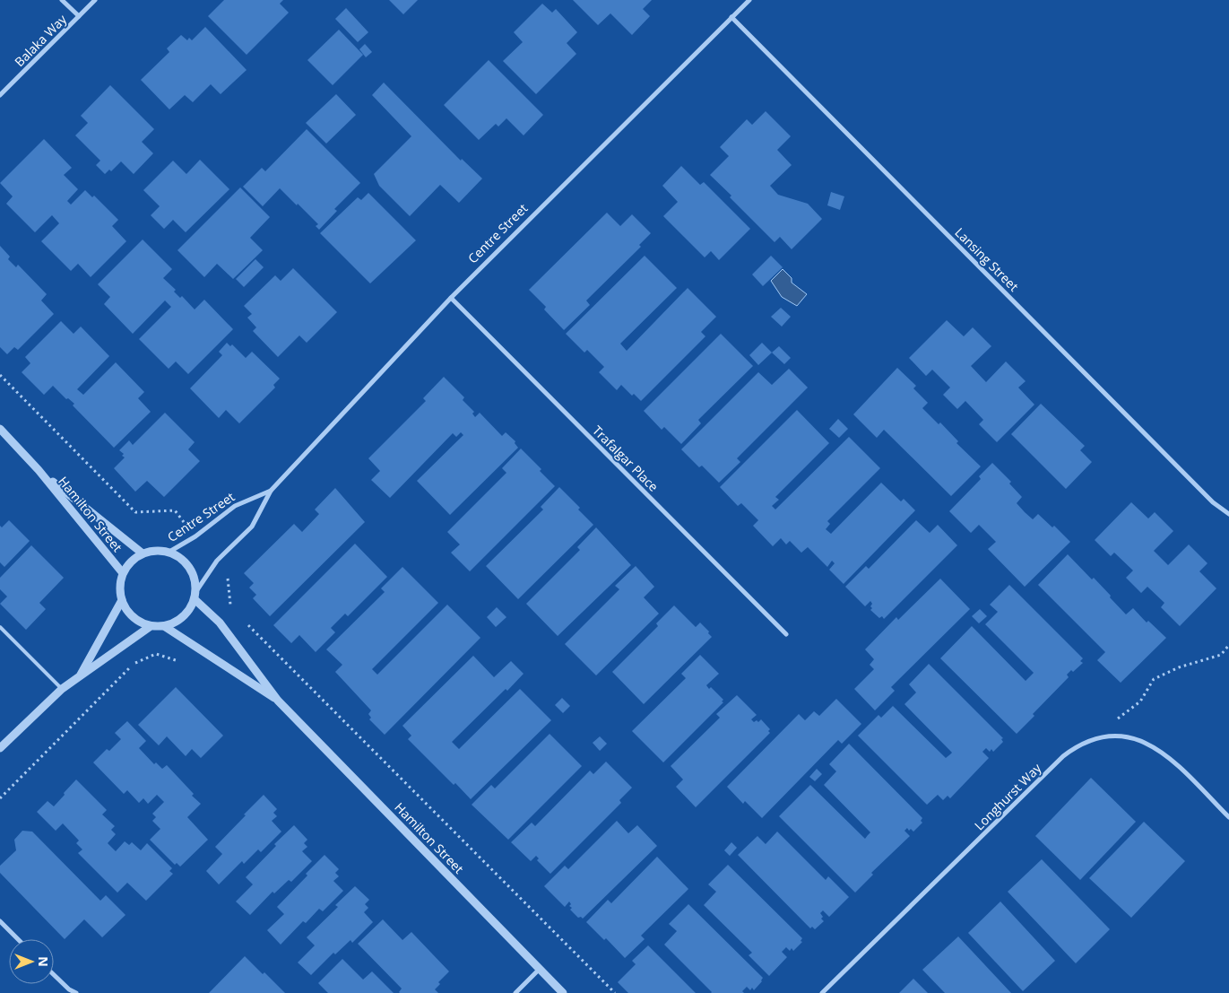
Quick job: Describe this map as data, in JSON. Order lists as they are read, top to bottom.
{
  "streets": {
    "street": [
      "Balaka Way",
      "Centre Street",
      "Lansing Street",
      "Trafalgar Place",
      "Hamilton Street",
      "Longhurst Way"
    ]
  },
  "crossings": [
    ["Centre Street", "Lansing Street"],
    ["Centre Street", "Trafalgar Place"],
    ["Centre Street", "Hamilton Street"]
  ],
  "north": "right"
}
